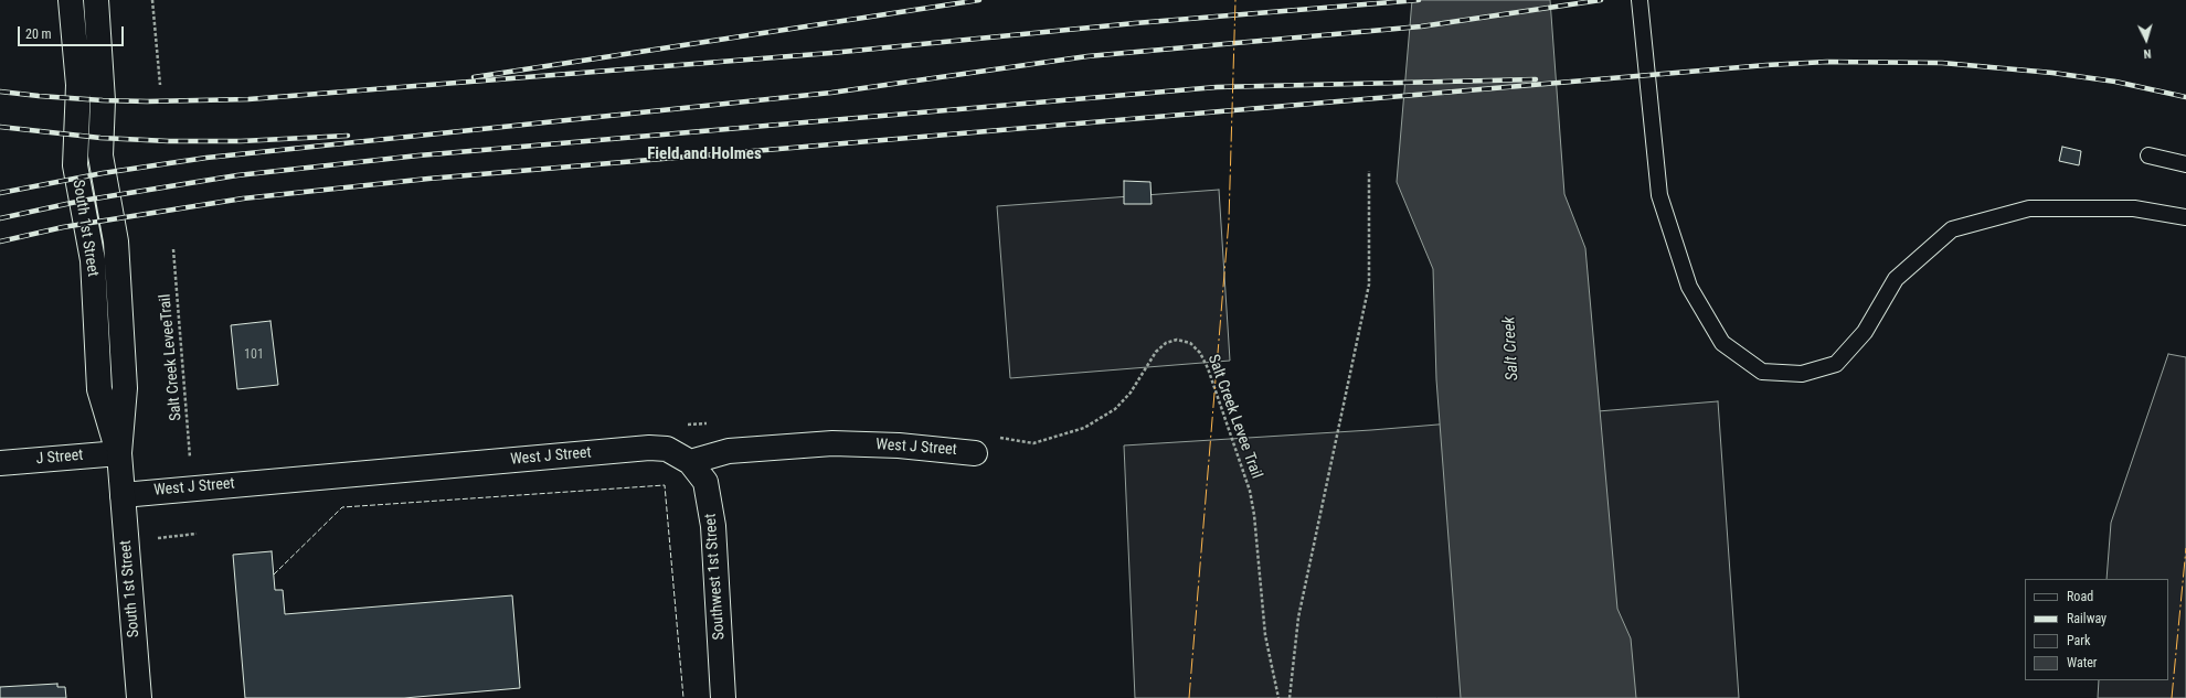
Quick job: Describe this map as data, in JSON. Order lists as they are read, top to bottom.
{
  "streets": {
    "street": [
      "South 1st Street",
      "West J Street",
      "J Street",
      "Southwest 1st Street"
    ],
    "path": ["Salt Creek LeveeTrail", "Salt Creek Levee Trail"]
  },
  "crossings": [
    ["South 1st Street", "West J Street"],
    ["South 1st Street", "J Street"],
    ["West J Street", "Southwest 1st Street"]
  ],
  "districts": ["Field and Holmes"],
  "water": ["Salt Creek"],
  "house_numbers": ["101"],
  "legend": [
    "Road",
    "Railway",
    "Park",
    "Water"
  ],
  "scale_bar": "20 m",
  "north": "bottom"
}
